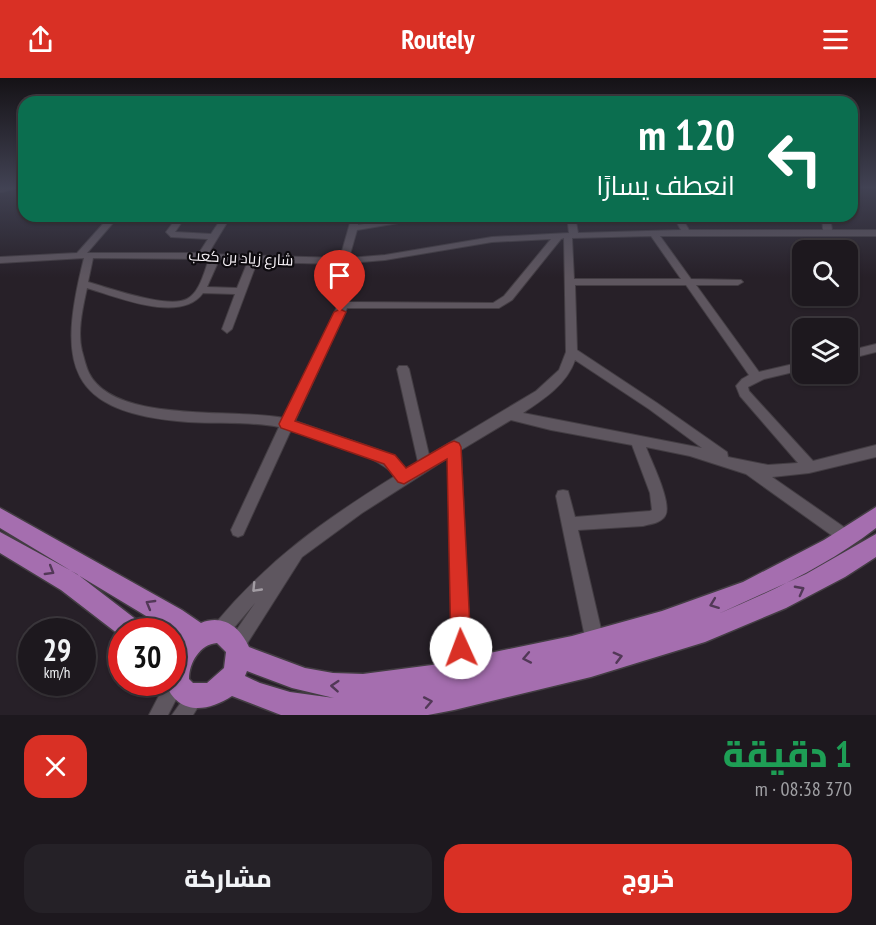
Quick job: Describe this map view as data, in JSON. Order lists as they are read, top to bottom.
{
  "streets": {
    "street": ["شارع زياد بن كعب"]
  },
  "page": {
    "header": "Routely",
    "turn": ["120 m", "انعطف يسارًا"],
    "speed": "29 km/h",
    "limit": "30",
    "heading": ["1 دقيقة", "370 m · 08:38"],
    "buttons": ["خروج", "مشاركة"]
  }
}
